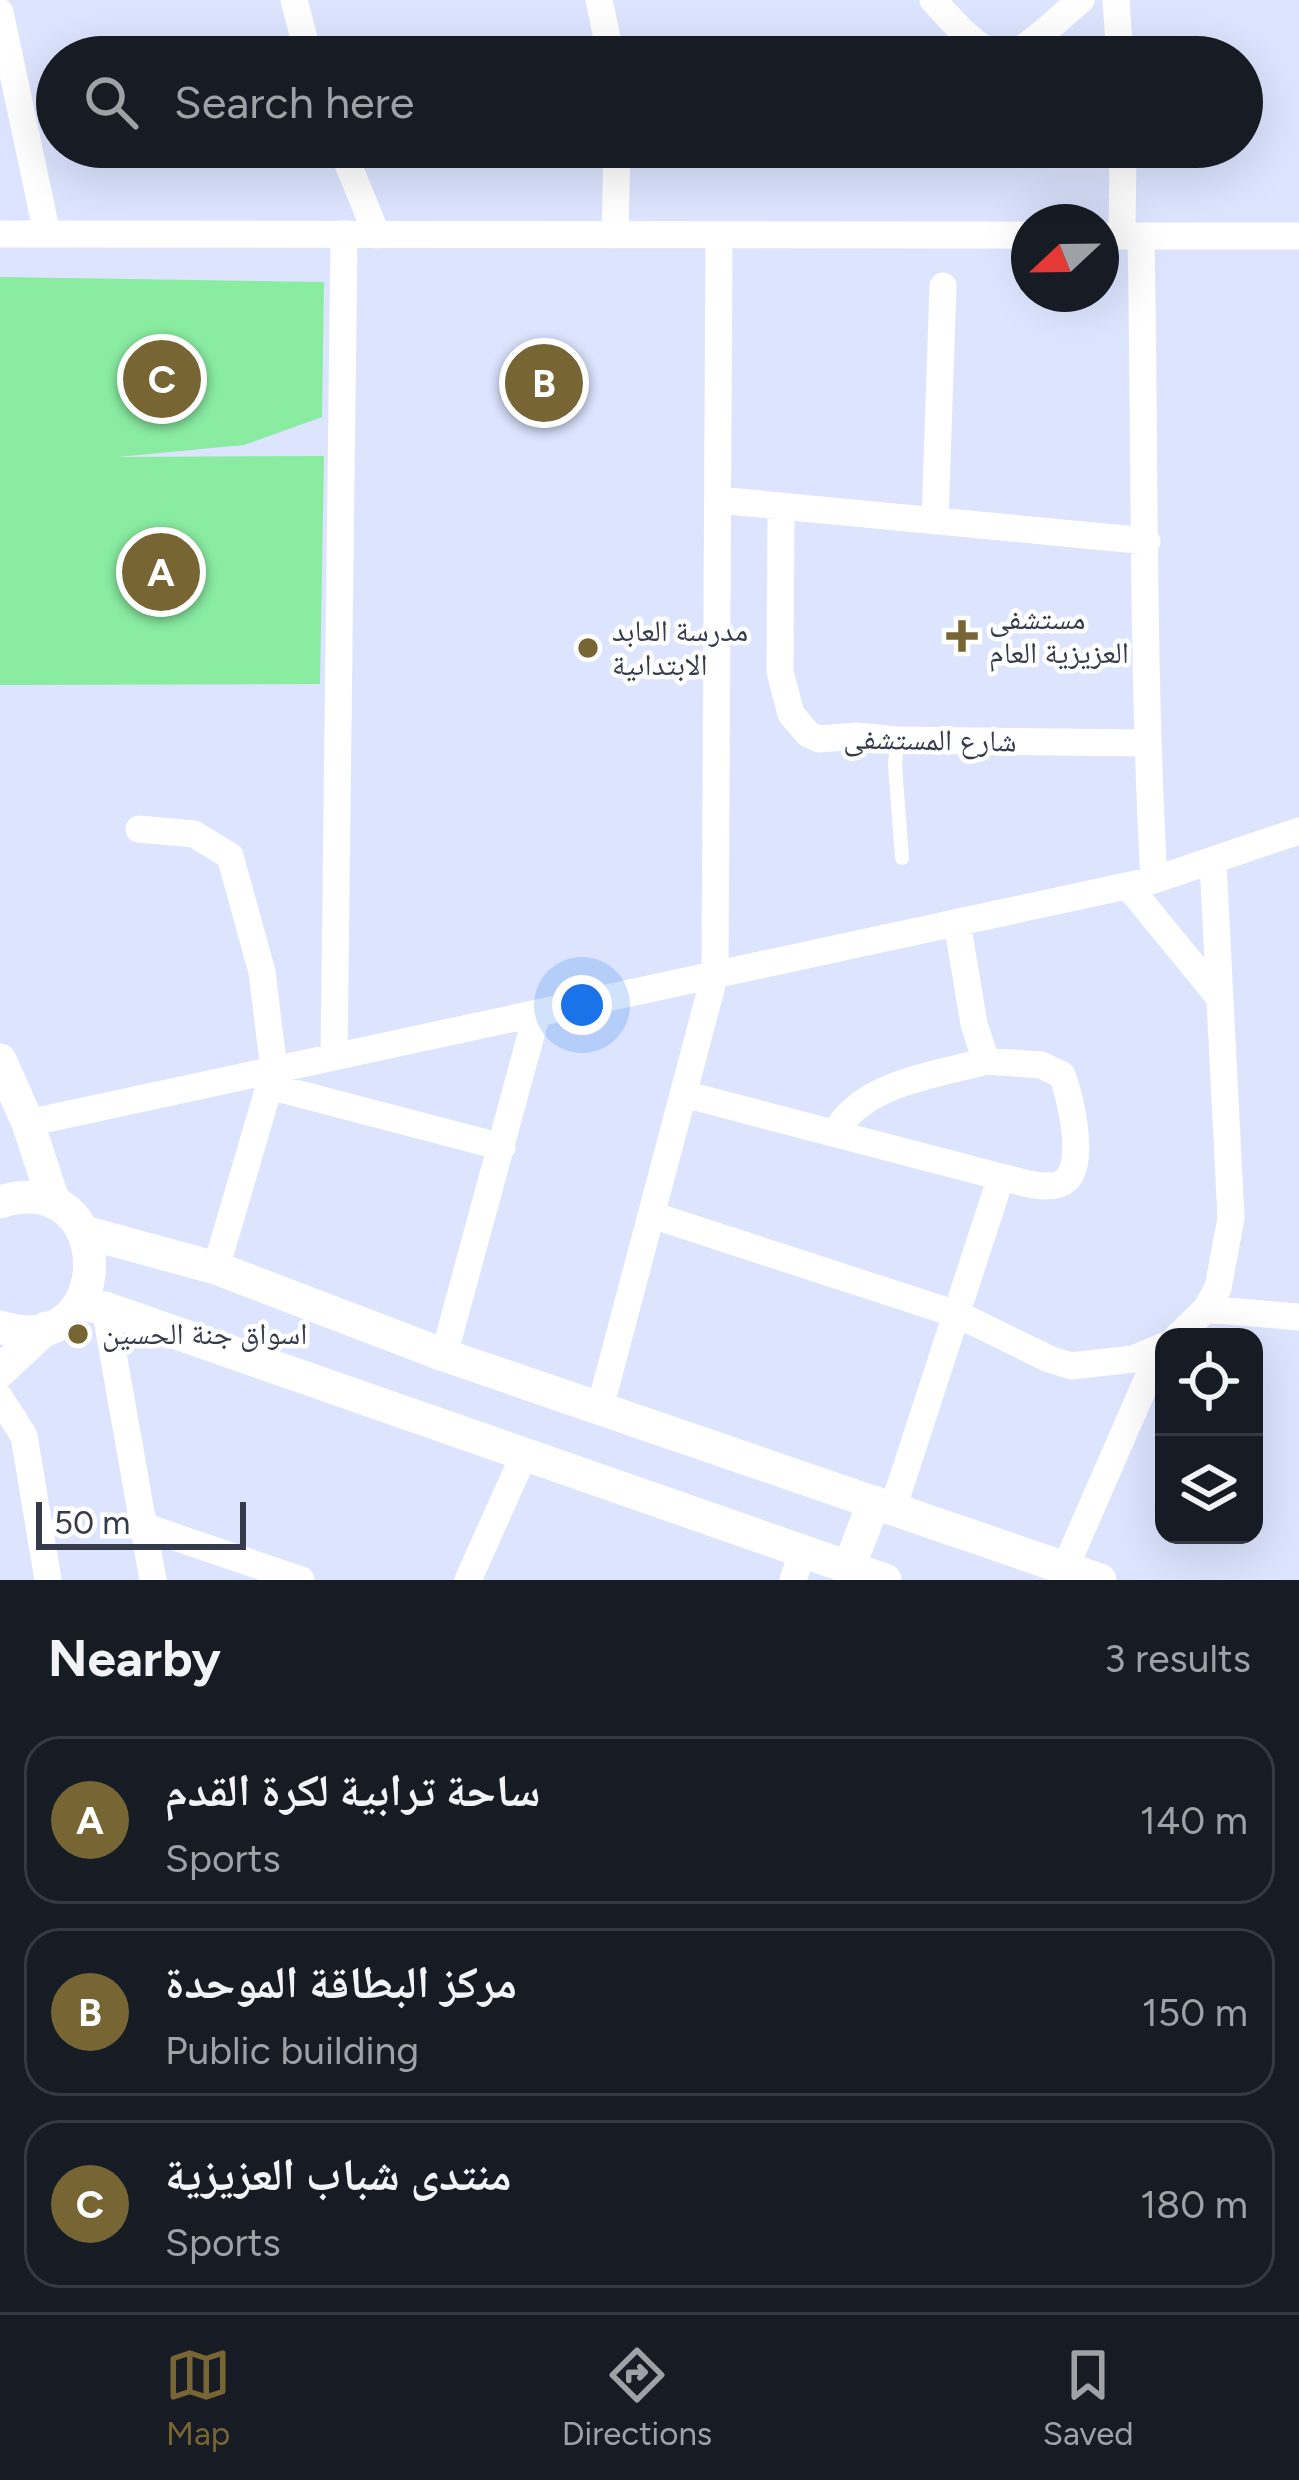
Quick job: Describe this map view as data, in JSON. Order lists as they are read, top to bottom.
{
  "streets": {
    "street": ["شارع المستشفى"]
  },
  "places": {
    "health": ["مستشفى العزيزية العام"],
    "other": ["مدرسة العابد الابتداىية", "اسواق جنة الحسين"]
  },
  "scale_bar": "50 m",
  "north": "left",
  "page": {
    "search": "Search here",
    "pins": ["C", "B", "A"],
    "scale": "50 m",
    "heading": ["Nearby", "3 results"],
    "list": [
      {
        "mark": "A",
        "name": "ساحة ترابية لكرة القدم",
        "note": "Sports",
        "value": "140 m"
      },
      {
        "mark": "B",
        "name": "مركز البطاقة الموحدة",
        "note": "Public building",
        "value": "150 m"
      },
      {
        "mark": "C",
        "name": "منتدى شباب العزيزية",
        "note": "Sports",
        "value": "180 m"
      }
    ],
    "nav": ["Map", "Directions", "Saved"]
  }
}
